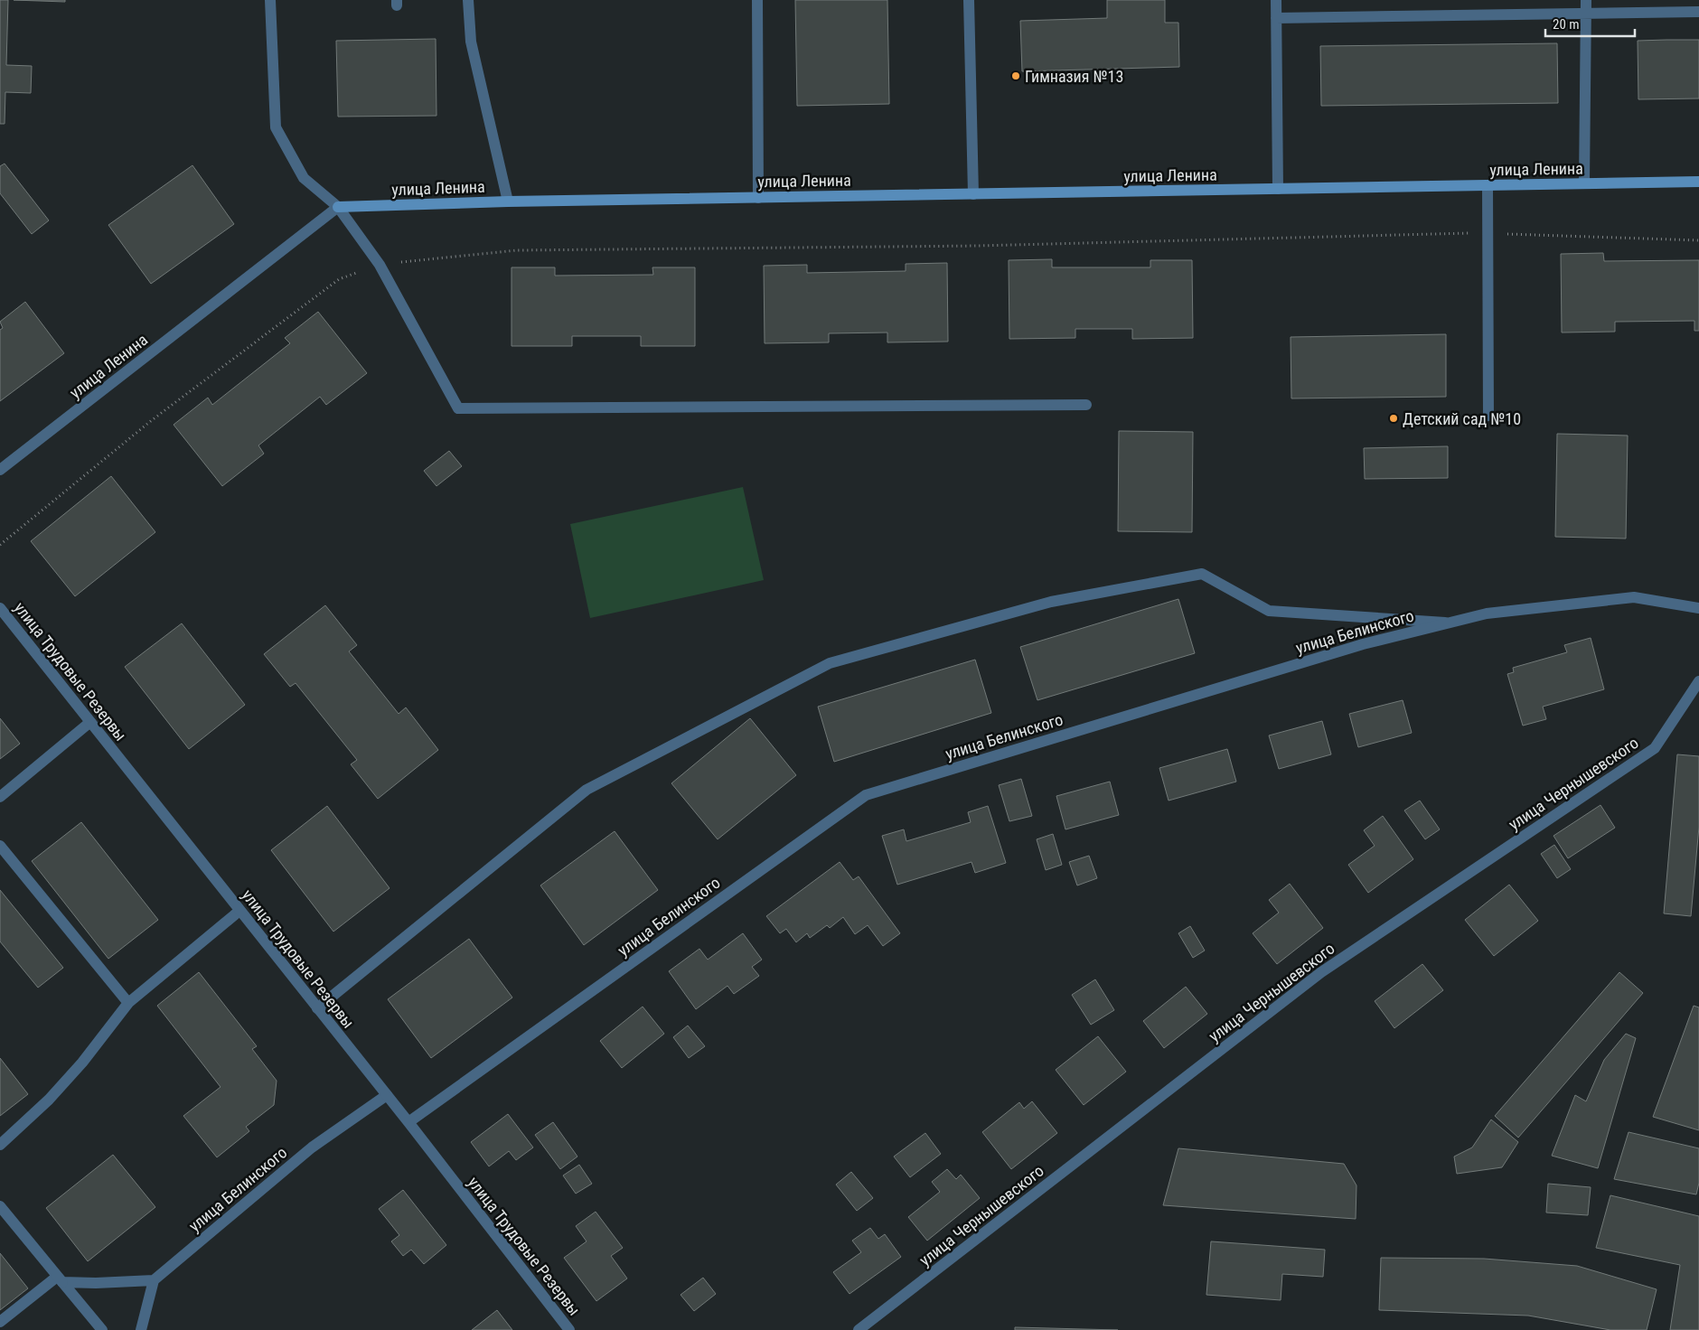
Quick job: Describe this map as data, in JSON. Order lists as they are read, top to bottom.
{
  "streets": {
    "street": [
      "улица Ленина",
      "улица Белинского",
      "улица Трудовые Резервы",
      "улица Чернышевского"
    ]
  },
  "crossings": [
    ["улица Белинского", "улица Трудовые Резервы"]
  ],
  "places": ["Гимназия №13", "Детский сад №10"],
  "scale_bar": "20 m"
}
